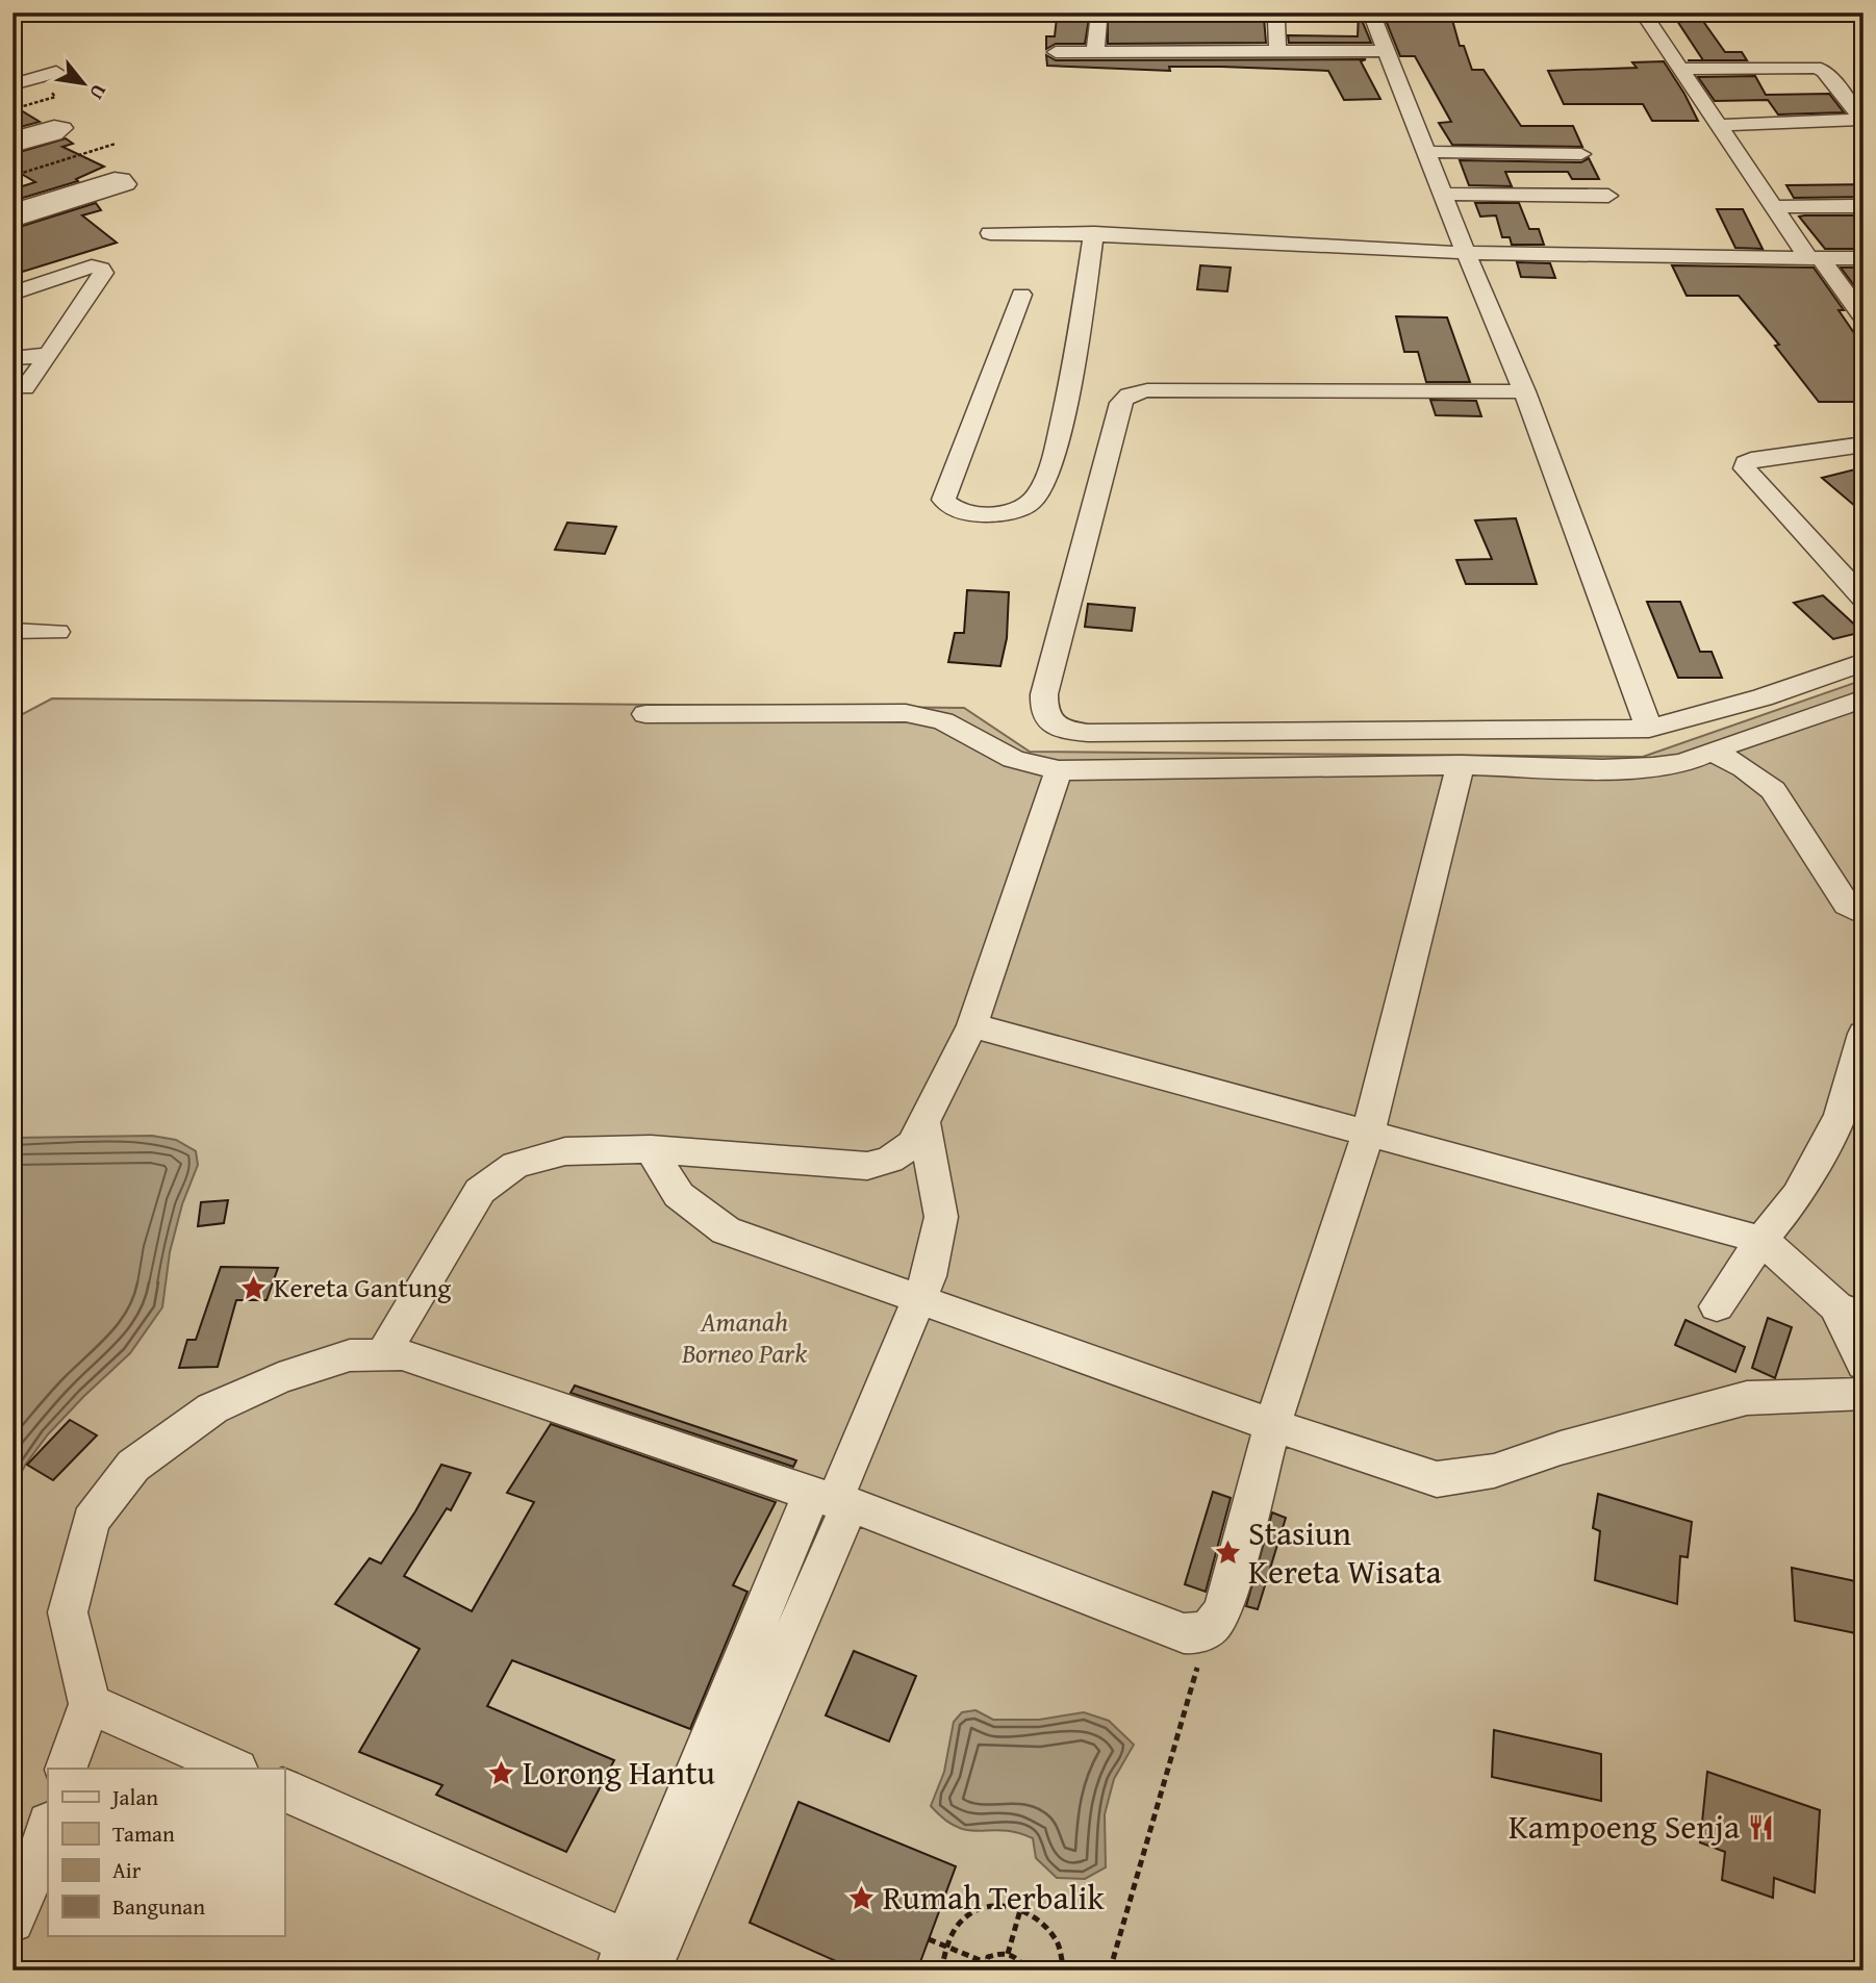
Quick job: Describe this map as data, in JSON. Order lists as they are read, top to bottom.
{
  "parks": ["Amanah Borneo Park"],
  "places": {
    "place": [
      "Kereta Gantung",
      "Stasiun Kereta Wisata",
      "Lorong Hantu",
      "Rumah Terbalik"
    ],
    "restaurant": ["Kampoeng Senja"]
  },
  "legend": [
    "Jalan",
    "Taman",
    "Air",
    "Bangunan"
  ],
  "north": "bottom right"
}
